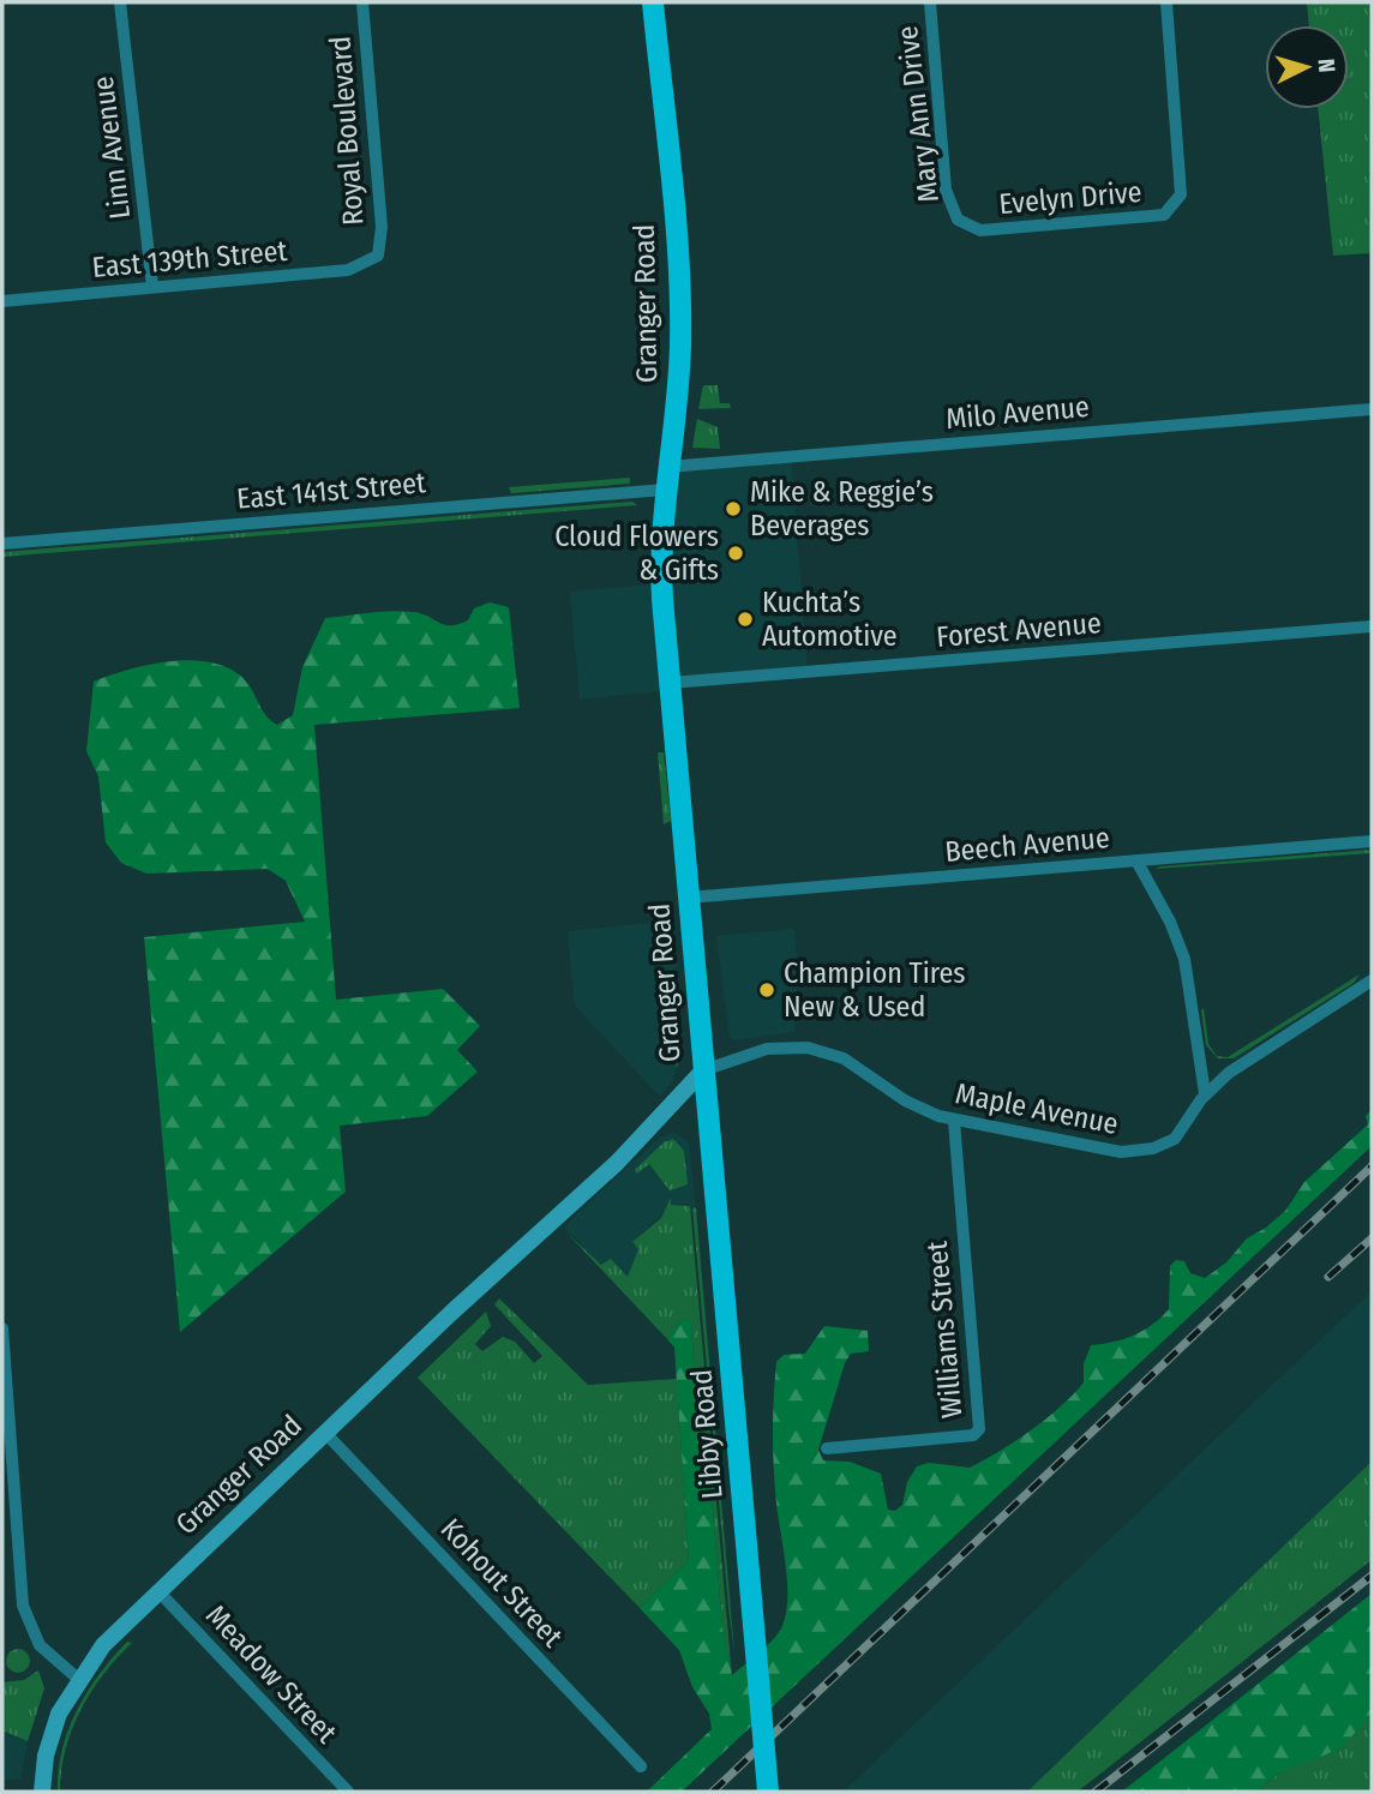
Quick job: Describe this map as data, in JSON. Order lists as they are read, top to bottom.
{
  "streets": {
    "main road": ["Granger Road", "Libby Road"],
    "street": [
      "Mary Ann Drive",
      "Royal Boulevard",
      "Linn Avenue",
      "Evelyn Drive",
      "East 139th Street",
      "Milo Avenue",
      "East 141st Street",
      "Forest Avenue",
      "Beech Avenue",
      "Maple Avenue",
      "Williams Street",
      "Kohout Street",
      "Meadow Street"
    ]
  },
  "crossings": [
    ["Mary Ann Drive", "Evelyn Drive"],
    ["Royal Boulevard", "East 139th Street"],
    ["Linn Avenue", "East 139th Street"],
    ["Granger Road", "Milo Avenue"],
    ["Granger Road", "East 141st Street"],
    ["Granger Road", "Forest Avenue"],
    ["Granger Road", "Beech Avenue"],
    ["Granger Road", "Maple Avenue"],
    ["Granger Road", "Libby Road"],
    ["Granger Road", "Kohout Street"],
    ["Granger Road", "Meadow Street"],
    ["Maple Avenue", "Williams Street"],
    ["Maple Avenue", "Libby Road"]
  ],
  "places": [
    "Mike & Reggie’s Beverages",
    "Cloud Flowers & Gifts",
    "Kuchta’s Automotive",
    "Champion Tires New & Used"
  ],
  "north": "right"
}
